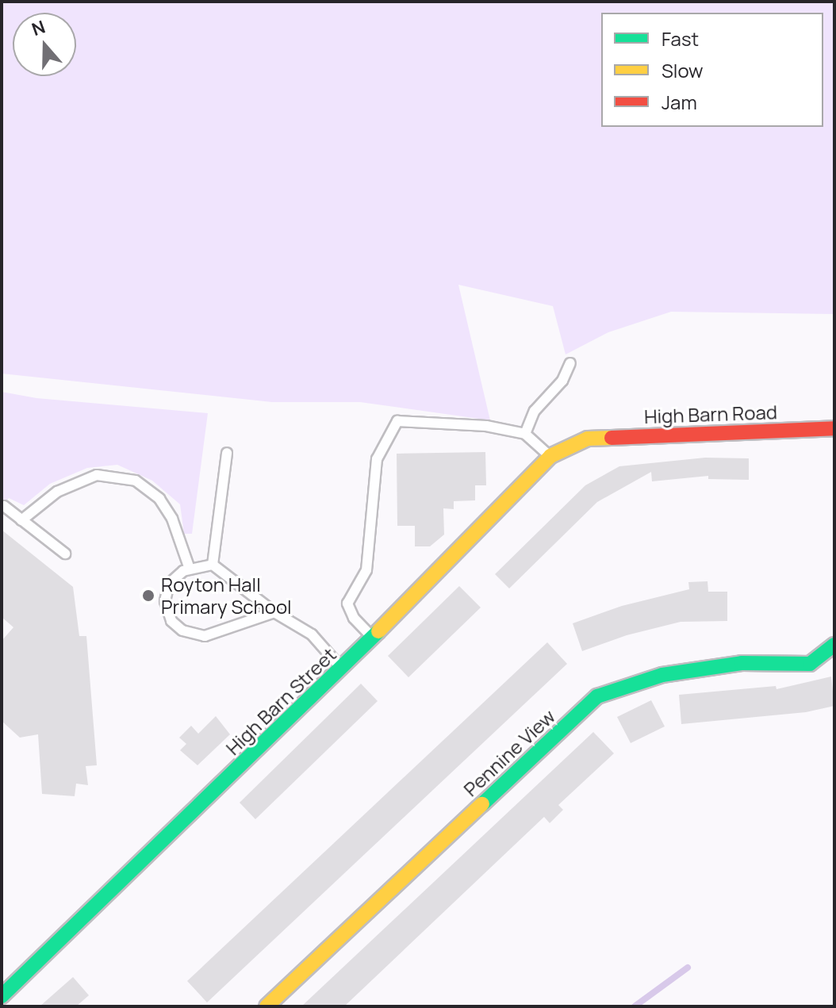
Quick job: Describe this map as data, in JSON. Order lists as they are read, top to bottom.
{
  "streets": {
    "street": ["High Barn Road", "High Barn Street", "Pennine View"]
  },
  "crossings": [
    ["High Barn Road", "High Barn Street"]
  ],
  "places": ["Royton Hall Primary School"],
  "legend": ["Fast", "Slow", "Jam"],
  "north": "top"
}
